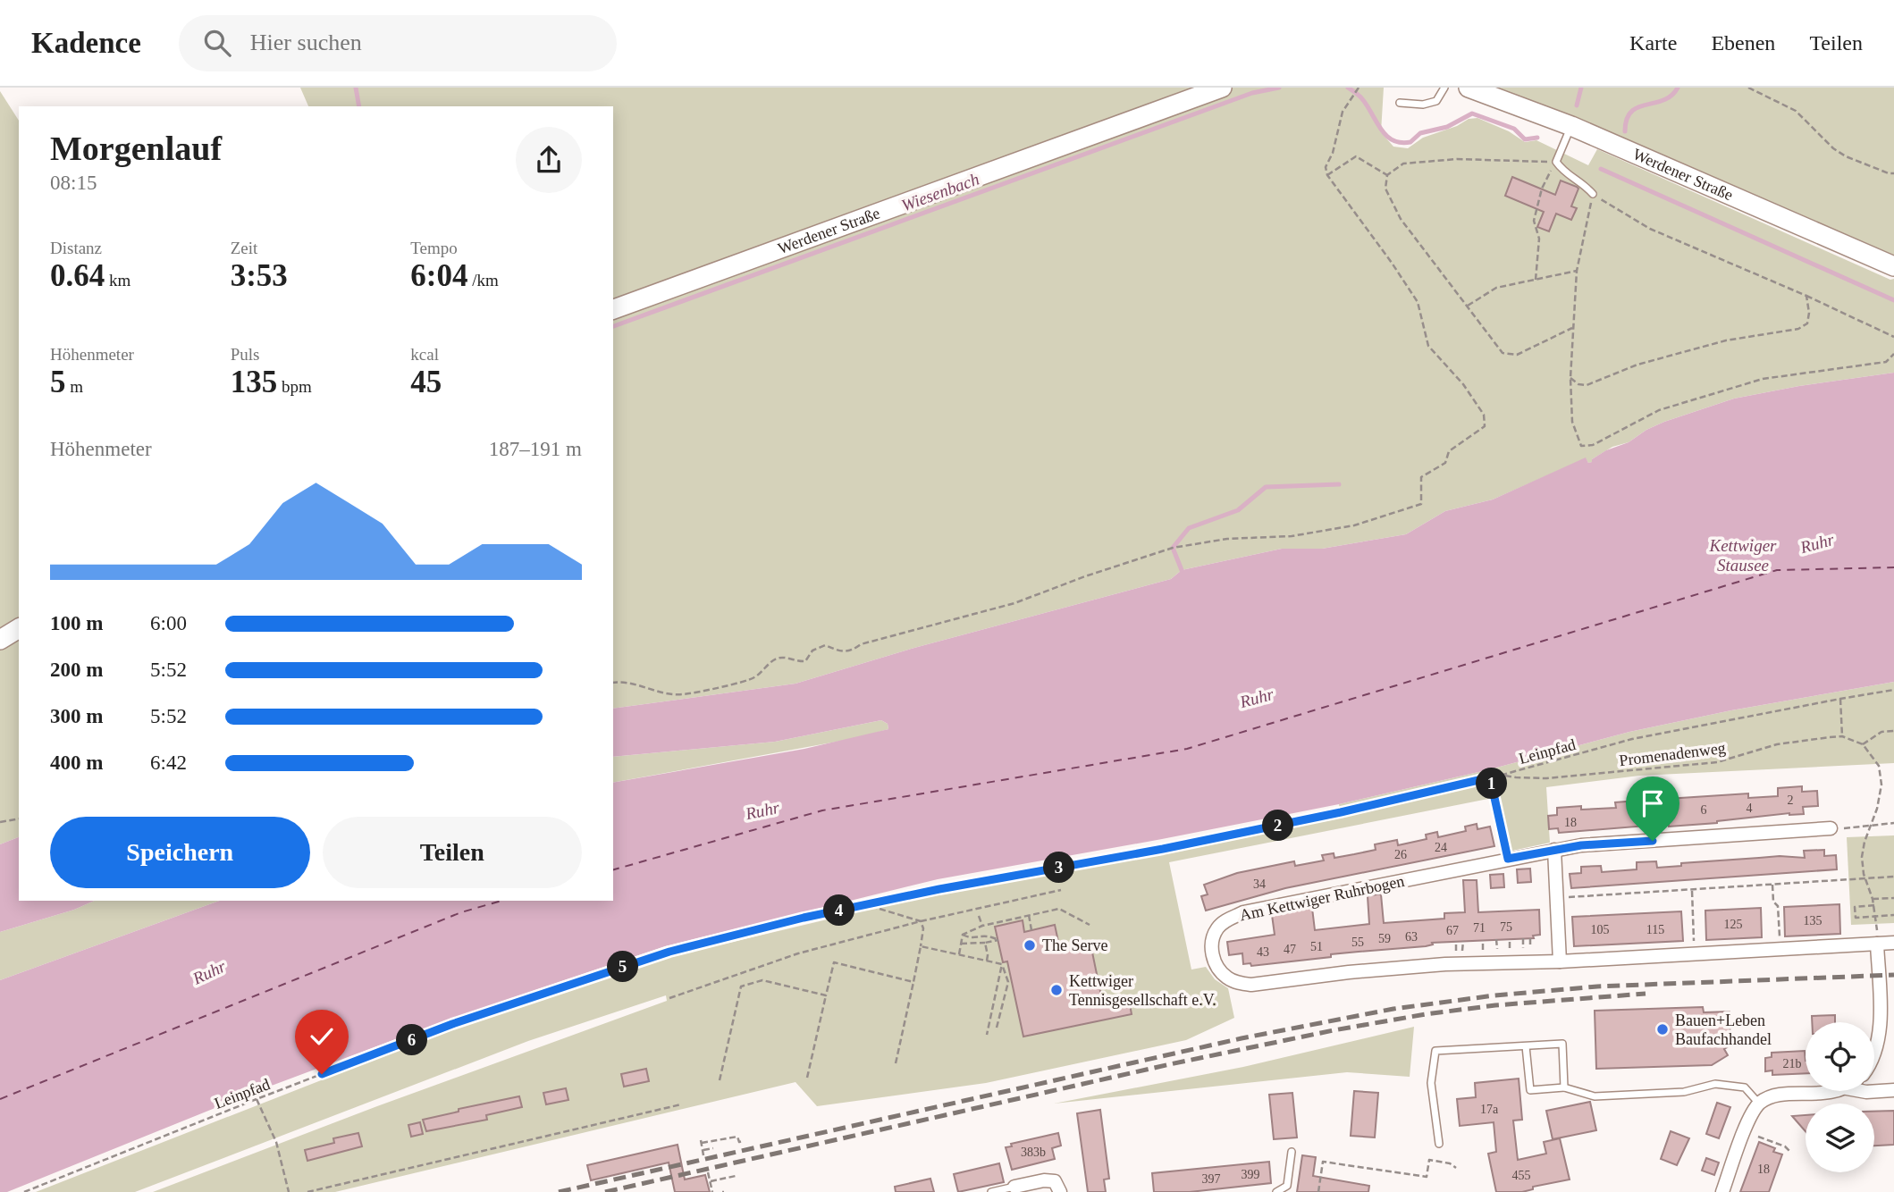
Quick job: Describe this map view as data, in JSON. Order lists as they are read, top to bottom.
{
  "streets": {
    "main road": ["Werdener Straße"],
    "street": ["Am Kettwiger Ruhrbogen"],
    "path": ["Leinpfad", "Promenadenweg"]
  },
  "crossings": [
    ["Leinpfad", "Promenadenweg"]
  ],
  "water": ["Wiesenbach", "Ruhr", "Kettwiger Stausee"],
  "places": ["The Serve", "Kettwiger Tennisgesellschaft e.V.", "Bauen+Leben Baufachhandel"],
  "house_numbers": [
    "2",
    "4",
    "6",
    "18",
    "24",
    "26",
    "34",
    "135",
    "125",
    "75",
    "71",
    "105",
    "115",
    "67",
    "63",
    "59",
    "55",
    "51",
    "47",
    "43",
    "21b",
    "17a",
    "383b",
    "18",
    "399",
    "455",
    "397"
  ],
  "page": {
    "header": "Kadence",
    "search": "Hier suchen",
    "nav": ["Karte", "Ebenen", "Teilen"],
    "heading": ["Morgenlauf", "08:15"],
    "stats": [
      ["Distanz", "0.64 km"],
      ["Zeit", "3:53"],
      ["Tempo", "6:04 /km"],
      ["Höhenmeter", "5 m"],
      ["Puls", "135 bpm"],
      ["kcal", "45"]
    ],
    "chart": ["Höhenmeter", "187–191 m"],
    "list": [
      {
        "name": "100 m",
        "note": "6:00"
      },
      {
        "name": "200 m",
        "note": "5:52"
      },
      {
        "name": "300 m",
        "note": "5:52"
      },
      {
        "name": "400 m",
        "note": "6:42"
      }
    ],
    "pins": [
      "1",
      "2",
      "3",
      "4",
      "5",
      "6"
    ],
    "buttons": ["Speichern", "Teilen"]
  }
}
